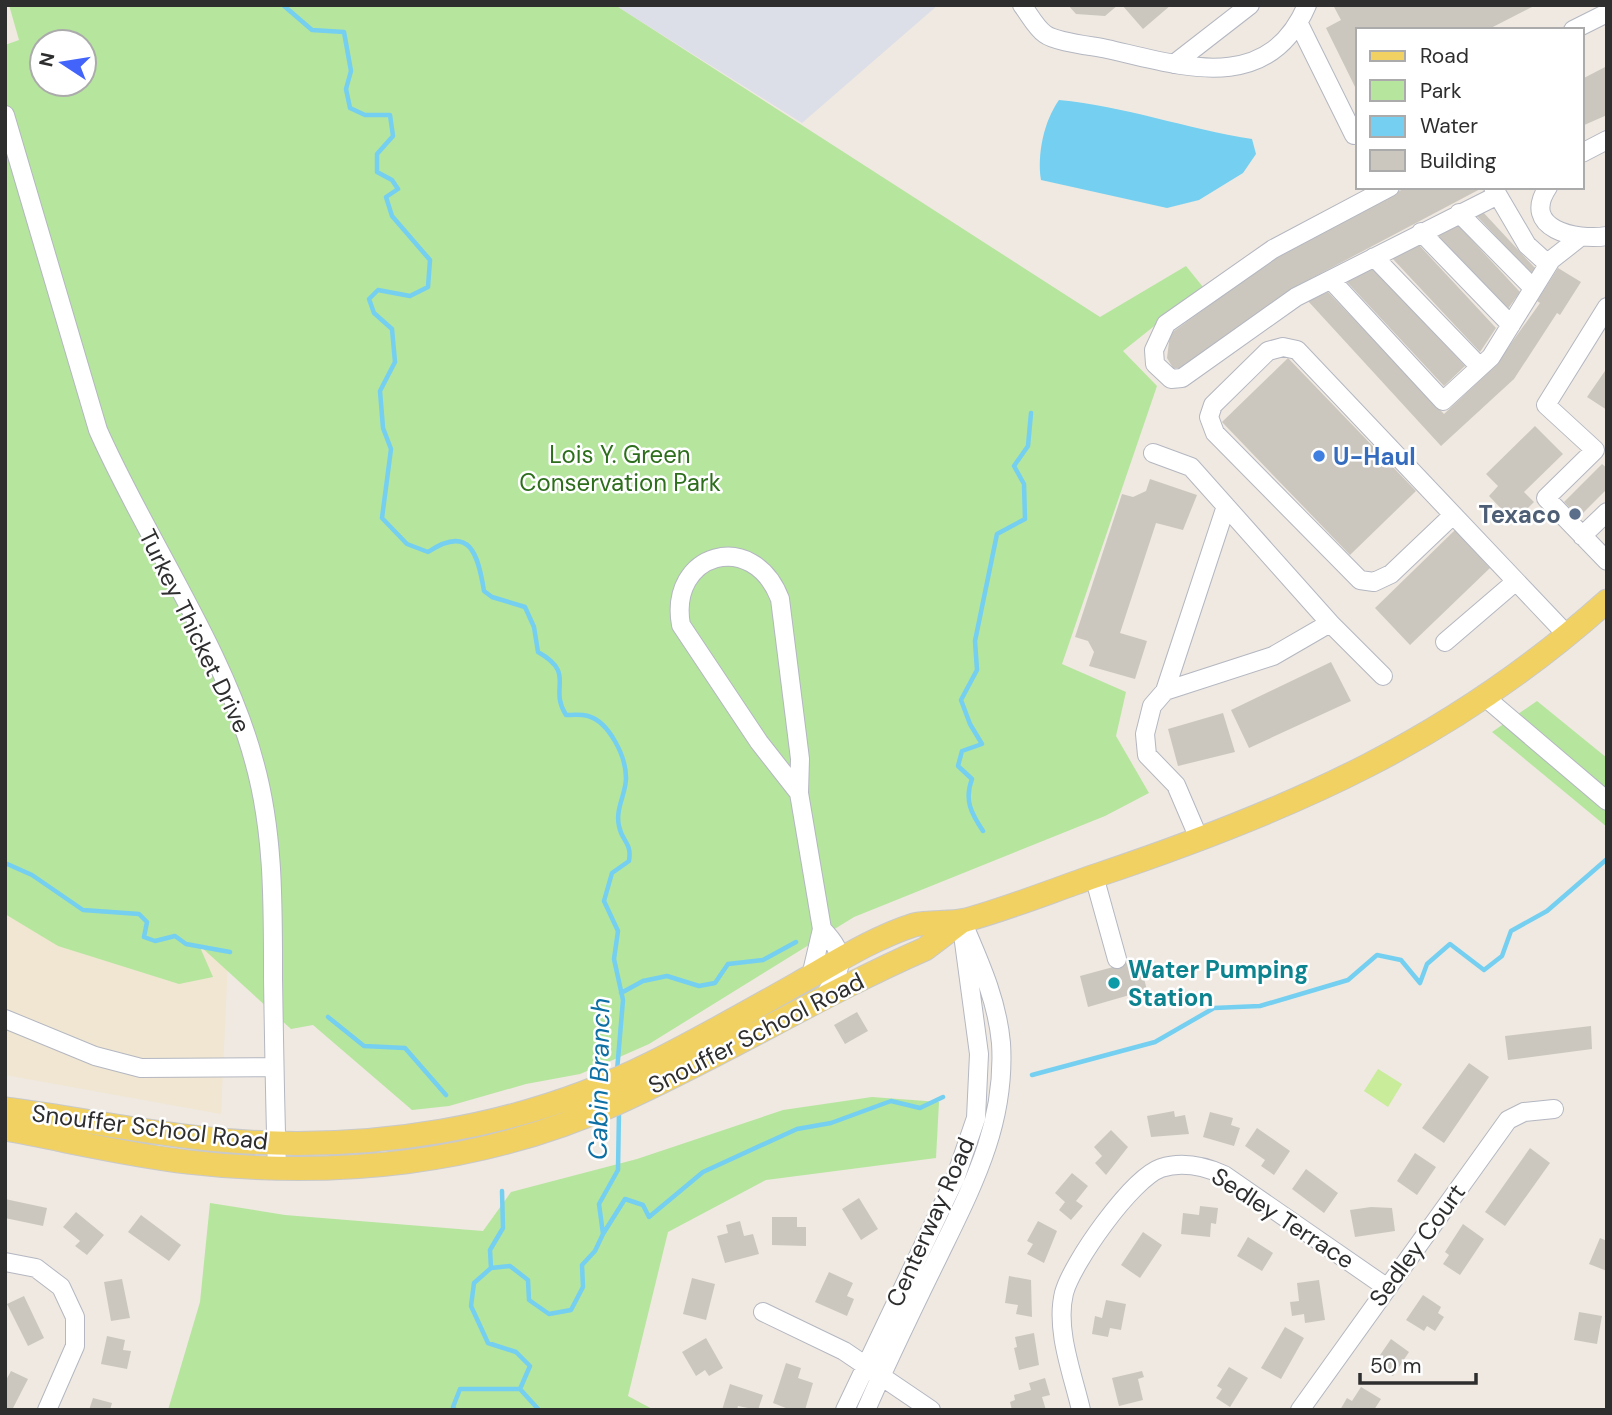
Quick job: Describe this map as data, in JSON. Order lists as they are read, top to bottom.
{
  "streets": {
    "main road": ["Snouffer School Road"],
    "street": [
      "Turkey Thicket Drive",
      "Sedley Terrace",
      "Centerway Road",
      "Sedley Court"
    ]
  },
  "crossings": [
    ["Turkey Thicket Drive", "Snouffer School Road"],
    ["Snouffer School Road", "Centerway Road"],
    ["Sedley Terrace", "Sedley Court"]
  ],
  "water": ["Cabin Branch"],
  "parks": ["Lois Y. Green Conservation Park"],
  "places": ["U-Haul", "Texaco", "Water Pumping Station"],
  "legend": [
    "Road",
    "Park",
    "Water",
    "Building"
  ],
  "scale_bar": "50 m",
  "north": "left"
}
